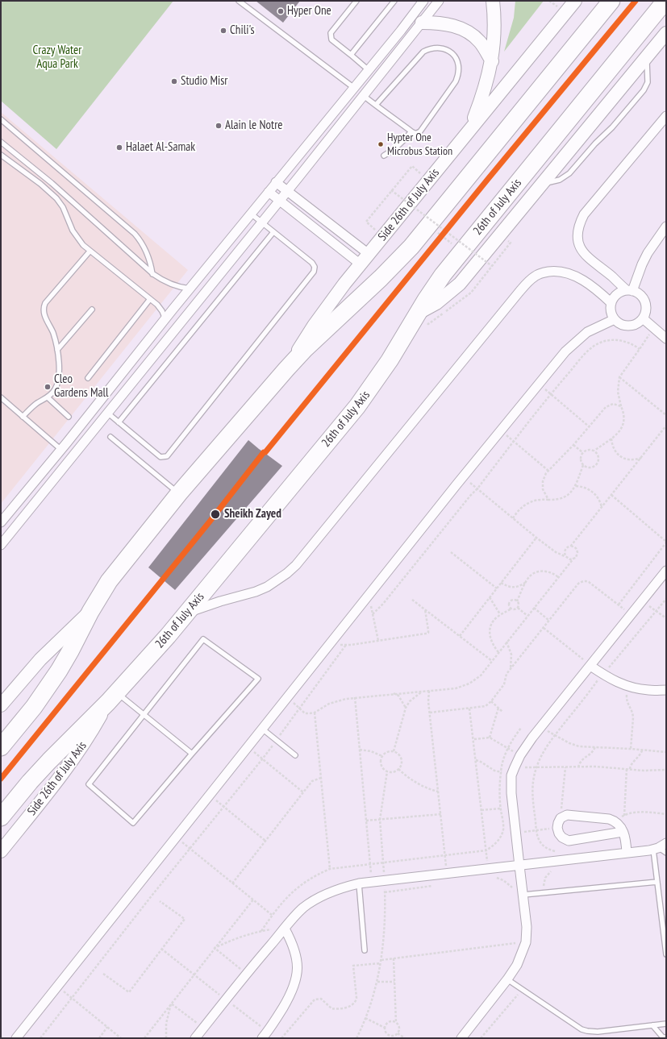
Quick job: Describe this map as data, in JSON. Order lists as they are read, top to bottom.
{
  "streets": {
    "highway": ["26th of July Axis"],
    "main road": ["Side 26th of July Axis"]
  },
  "crossings": [
    ["Side 26th of July Axis", "26th of July Axis"]
  ],
  "parks": ["Crazy Water Aqua Park"],
  "places": [
    "Hyper One",
    "Chili's",
    "Studio Misr",
    "Alain le Notre",
    "Hypter One Microbus Station",
    "Halaet Al-Samak",
    "Cleo Gardens Mall",
    "Sheikh Zayed"
  ]
}
